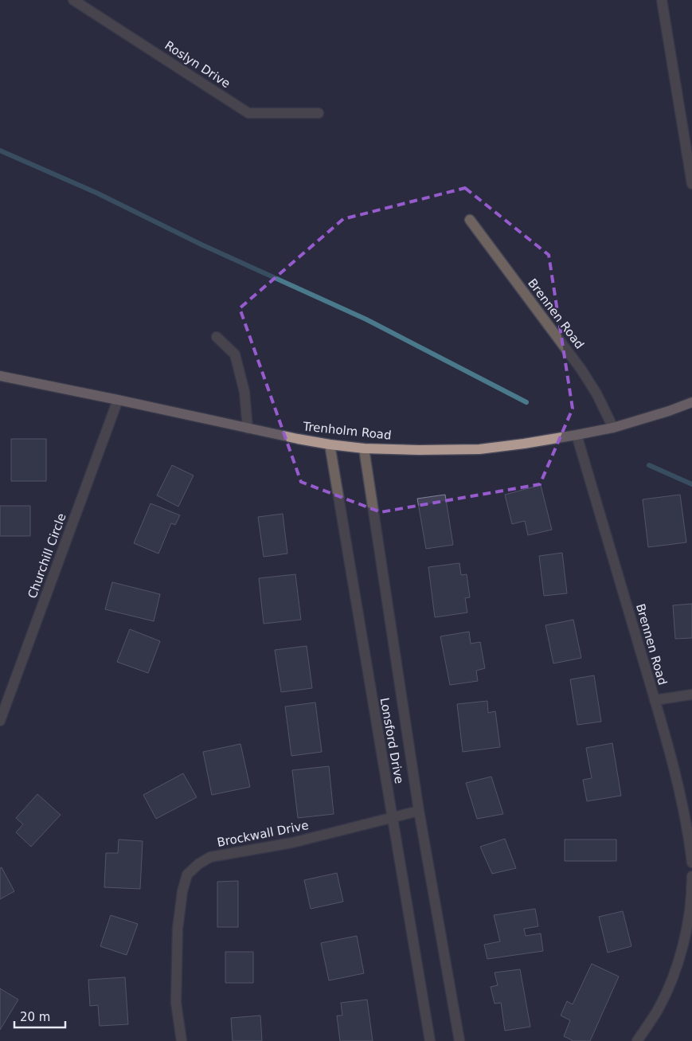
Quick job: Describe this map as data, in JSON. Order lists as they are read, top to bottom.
{
  "streets": {
    "main road": ["Trenholm Road"],
    "street": [
      "Roslyn Drive",
      "Brennen Road",
      "Churchill Circle",
      "Lonsford Drive",
      "Brockwall Drive"
    ]
  },
  "crossings": [
    ["Brennen Road", "Trenholm Road"],
    ["Trenholm Road", "Churchill Circle"],
    ["Trenholm Road", "Lonsford Drive"],
    ["Lonsford Drive", "Brockwall Drive"]
  ],
  "scale_bar": "20 m"
}
